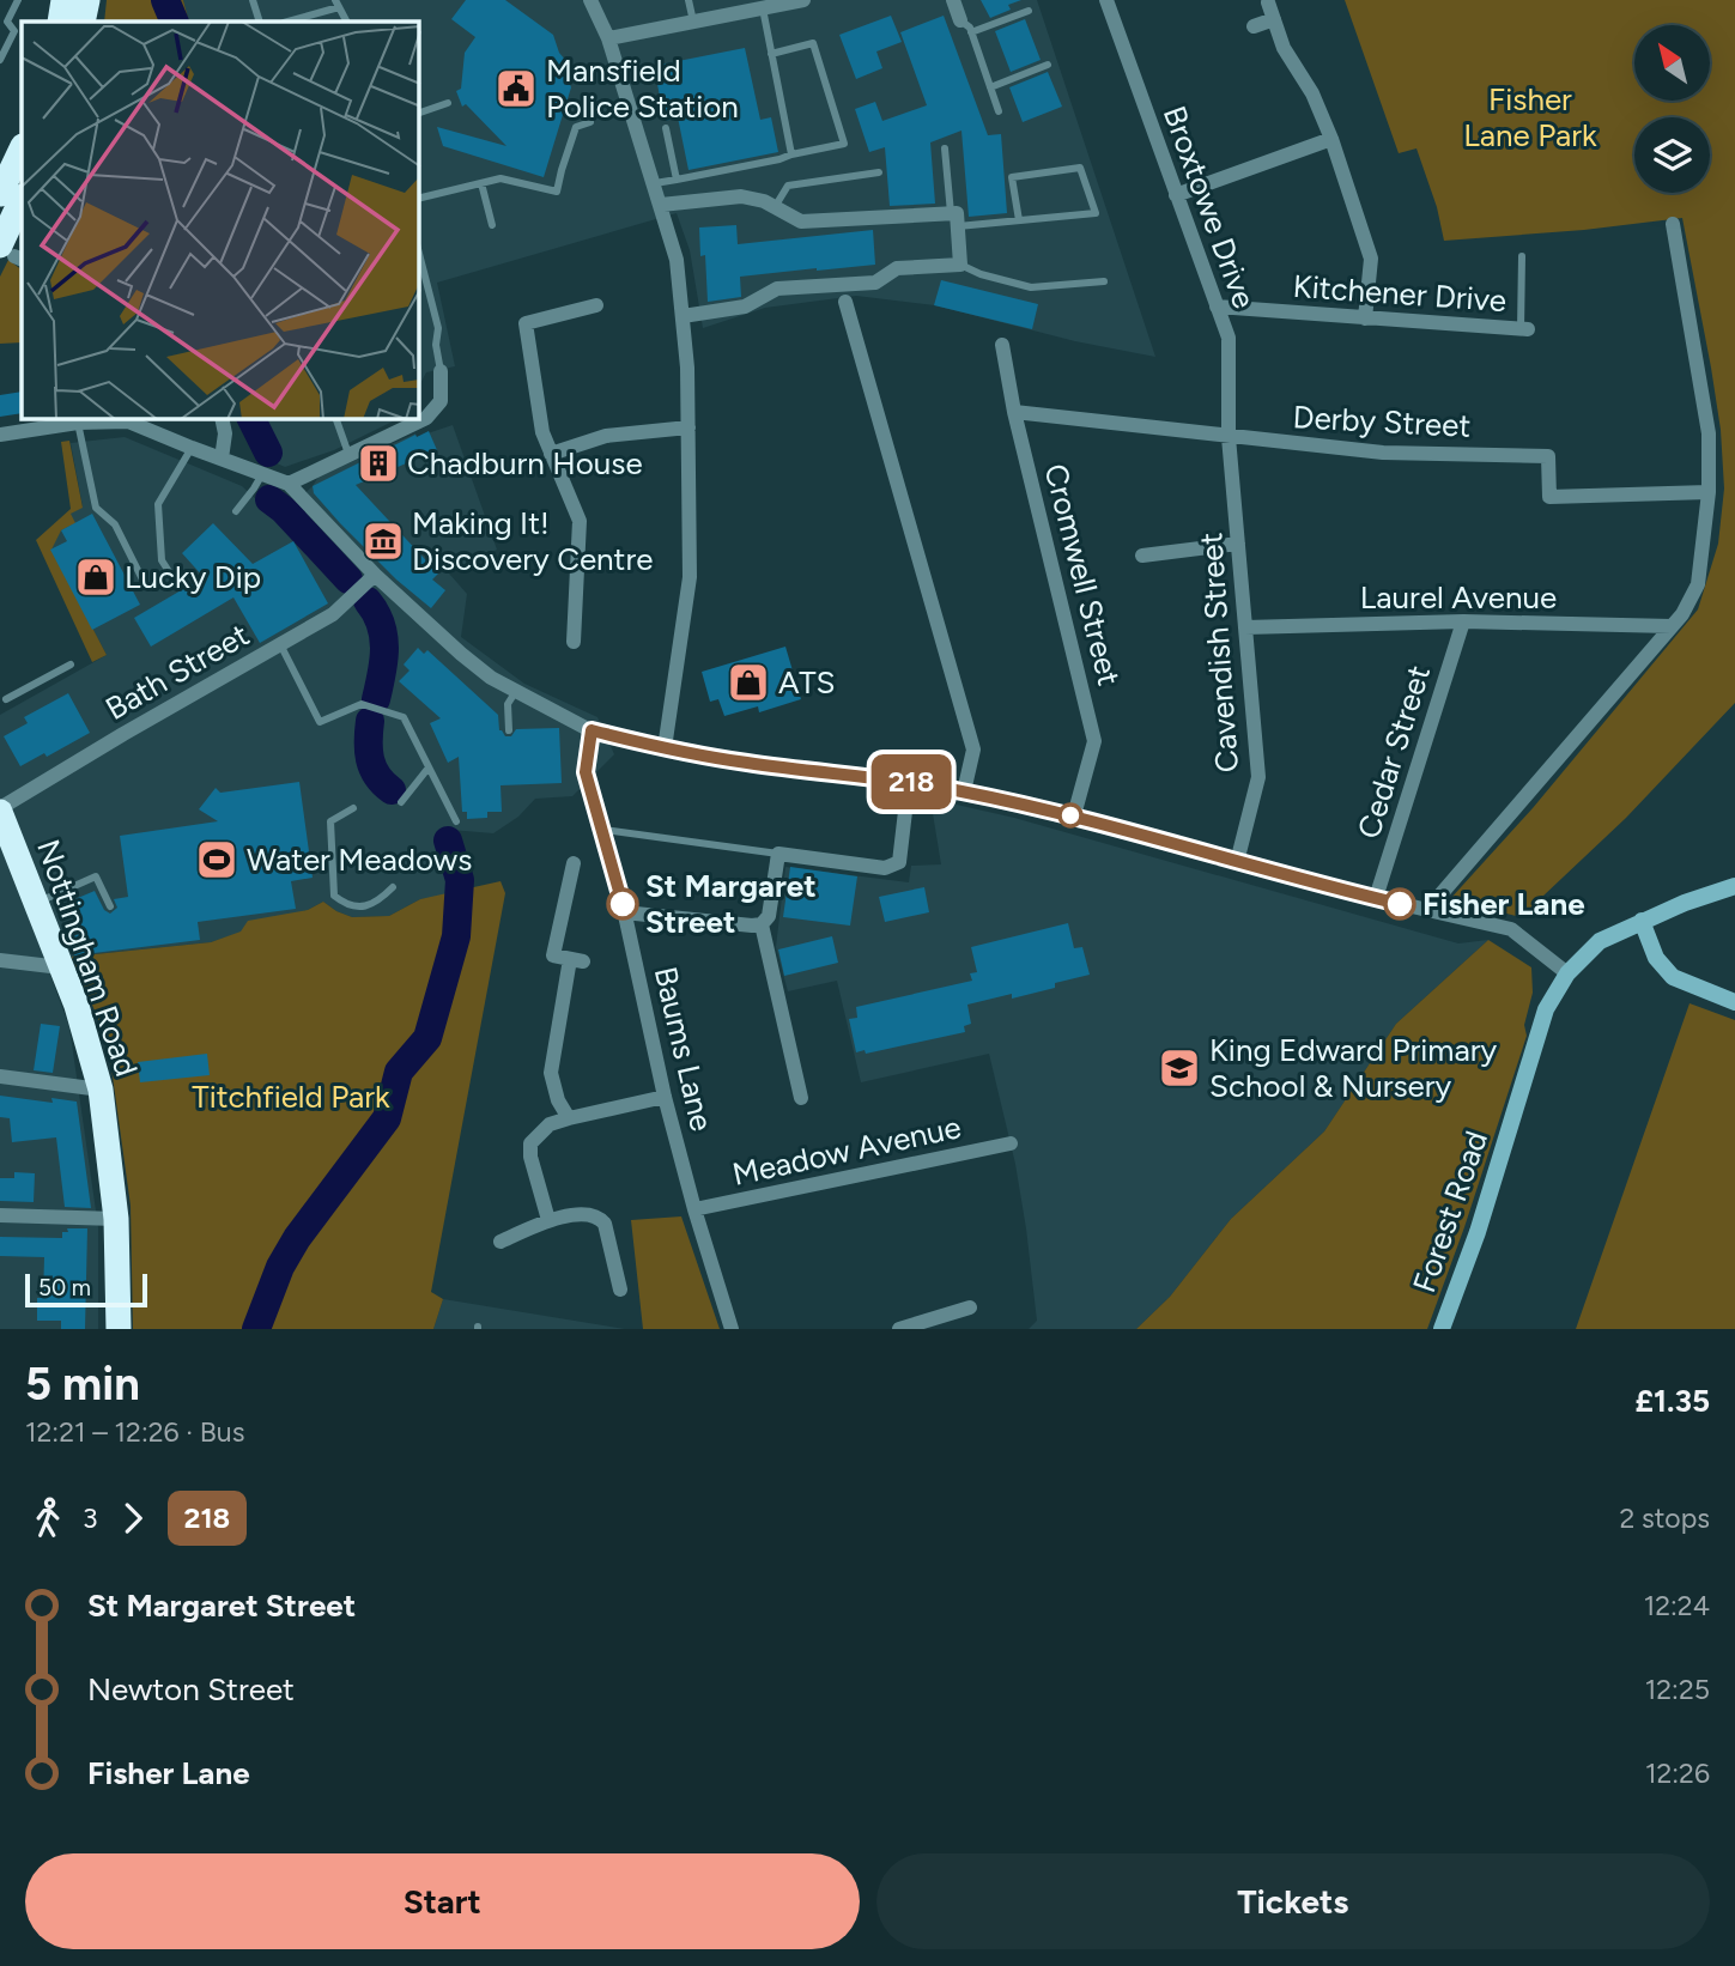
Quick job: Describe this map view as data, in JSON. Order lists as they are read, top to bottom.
{
  "streets": {
    "highway": ["Nottingham Road"],
    "main road": ["Forest Road"],
    "street": [
      "Broxtowe Drive",
      "Kitchener Drive",
      "Derby Street",
      "Cromwell Street",
      "Laurel Avenue",
      "Cavendish Street",
      "Bath Street",
      "Cedar Street",
      "Baums Lane",
      "Meadow Avenue"
    ]
  },
  "crossings": [
    ["Broxtowe Drive", "Kitchener Drive"],
    ["Broxtowe Drive", "Derby Street"],
    ["Broxtowe Drive", "Cavendish Street"],
    ["Derby Street", "Cromwell Street"],
    ["Derby Street", "Cavendish Street"],
    ["Laurel Avenue", "Cavendish Street"],
    ["Laurel Avenue", "Cedar Street"],
    ["Bath Street", "Nottingham Road"],
    ["Baums Lane", "Meadow Avenue"]
  ],
  "parks": ["Fisher Lane Park", "Titchfield Park"],
  "places": {
    "public building": ["Mansfield Police Station"],
    "building": ["Chadburn House"],
    "museum": ["Making It! Discovery Centre"],
    "shop": ["Lucky Dip", "ATS"],
    "sports": ["Water Meadows"],
    "other": ["St Margaret Street", "Fisher Lane"],
    "school or university": ["King Edward Primary School & Nursery"]
  },
  "lines": ["bus line 218"],
  "scale_bar": "50 m",
  "north": "top left",
  "page": {
    "on_map": "218",
    "scale": "50 m",
    "heading": ["5 min", "12:21 – 12:26 · Bus", "£1.35"],
    "legs": ["3", "218", "2 stops"],
    "list": [
      {
        "name": "St Margaret Street",
        "value": "12:24"
      },
      {
        "name": "Newton Street",
        "value": "12:25"
      },
      {
        "name": "Fisher Lane",
        "value": "12:26"
      }
    ],
    "buttons": ["Start", "Tickets"]
  }
}
